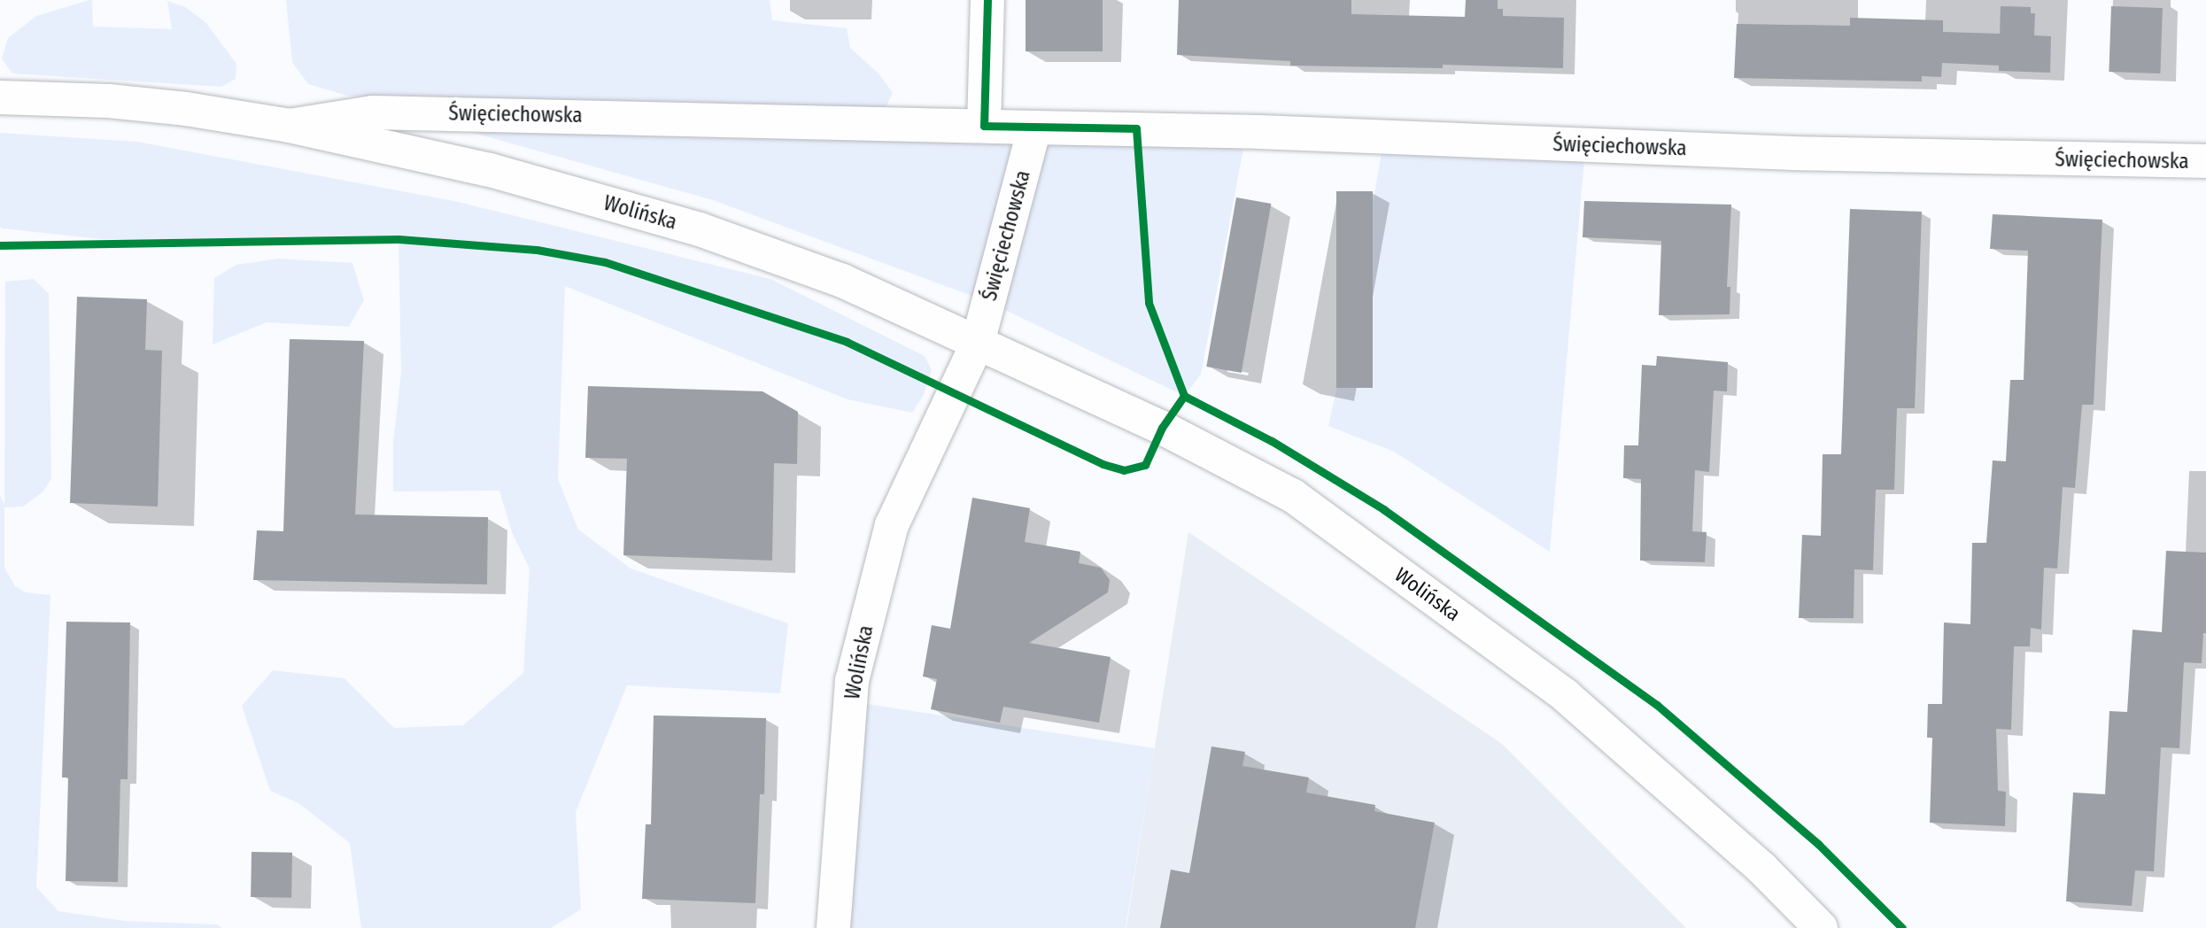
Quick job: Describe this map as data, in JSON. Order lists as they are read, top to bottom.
{
  "streets": {
    "street": ["Święciechowska", "Wolińska"]
  },
  "crossings": [
    ["Święciechowska", "Wolińska"]
  ]
}
